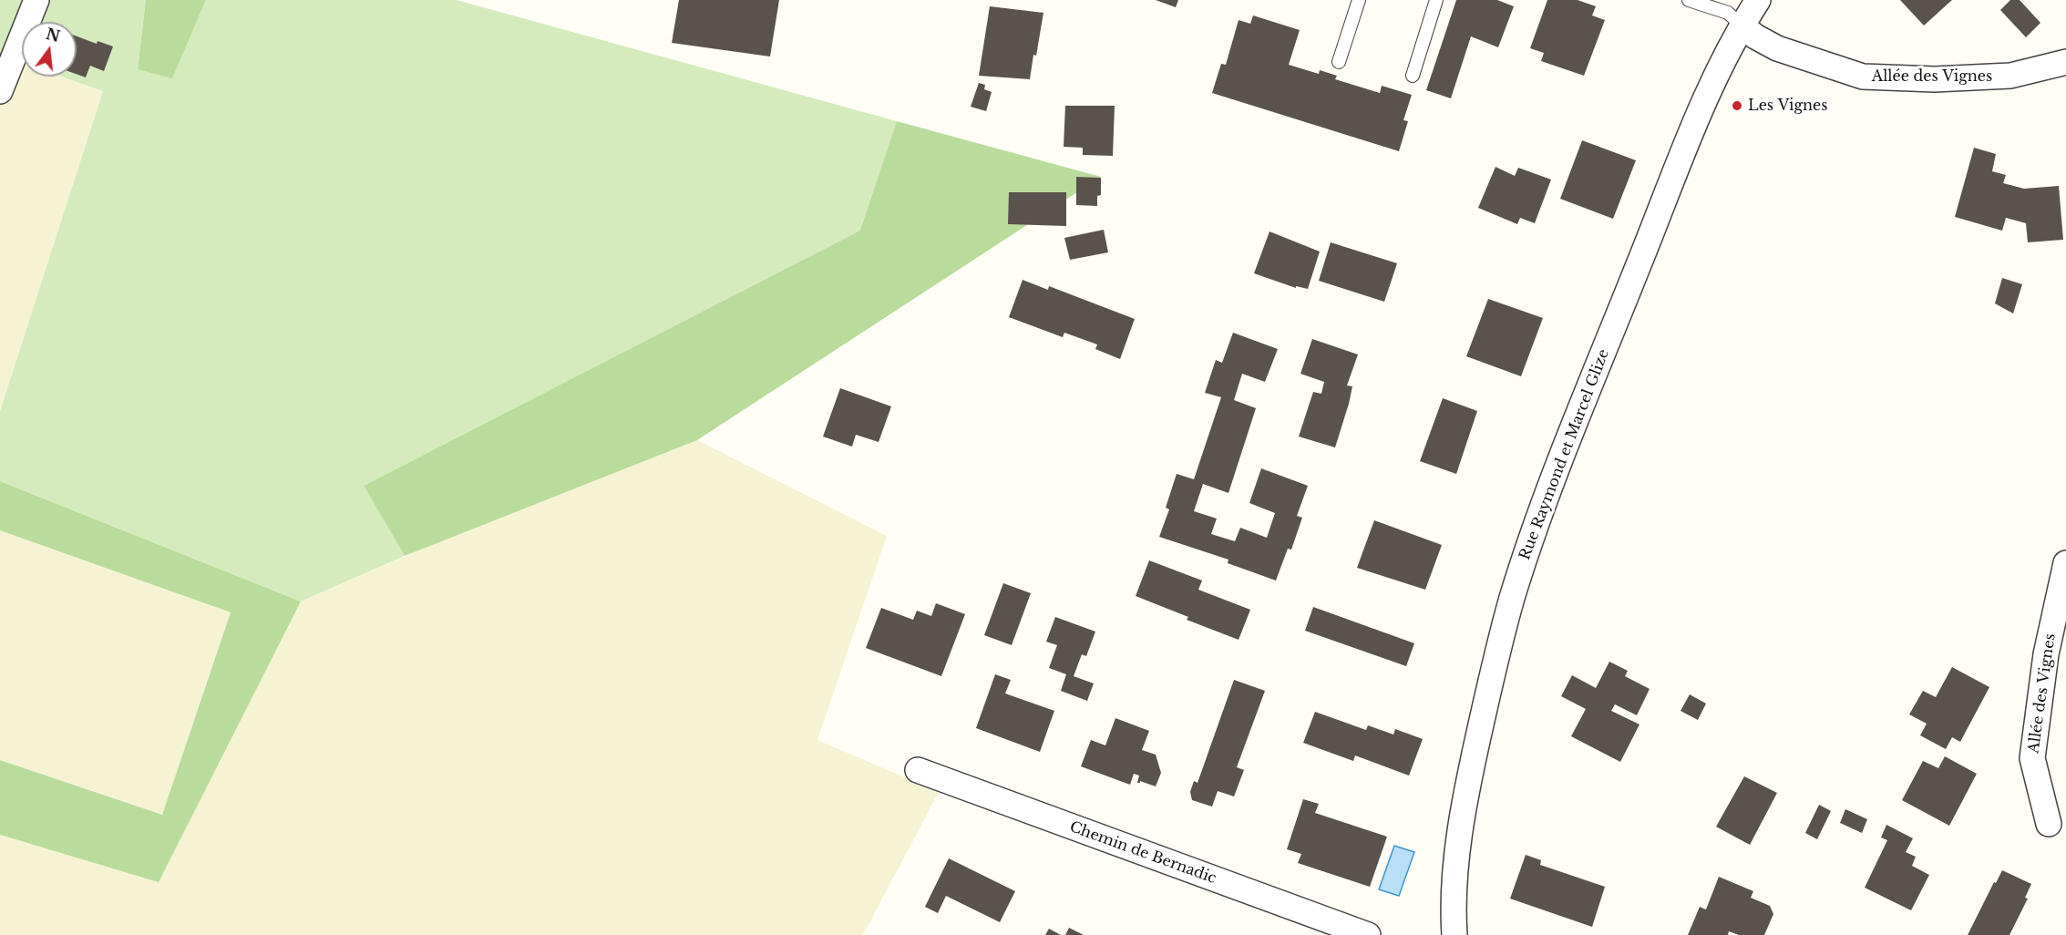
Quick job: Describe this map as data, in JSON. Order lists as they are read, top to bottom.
{
  "streets": {
    "street": ["Allée des Vignes", "Rue Raymond et Marcel Glize", "Chemin de Bernadic"]
  },
  "crossings": [
    ["Allée des Vignes", "Rue Raymond et Marcel Glize"]
  ],
  "places": ["Les Vignes"],
  "north": "top"
}
